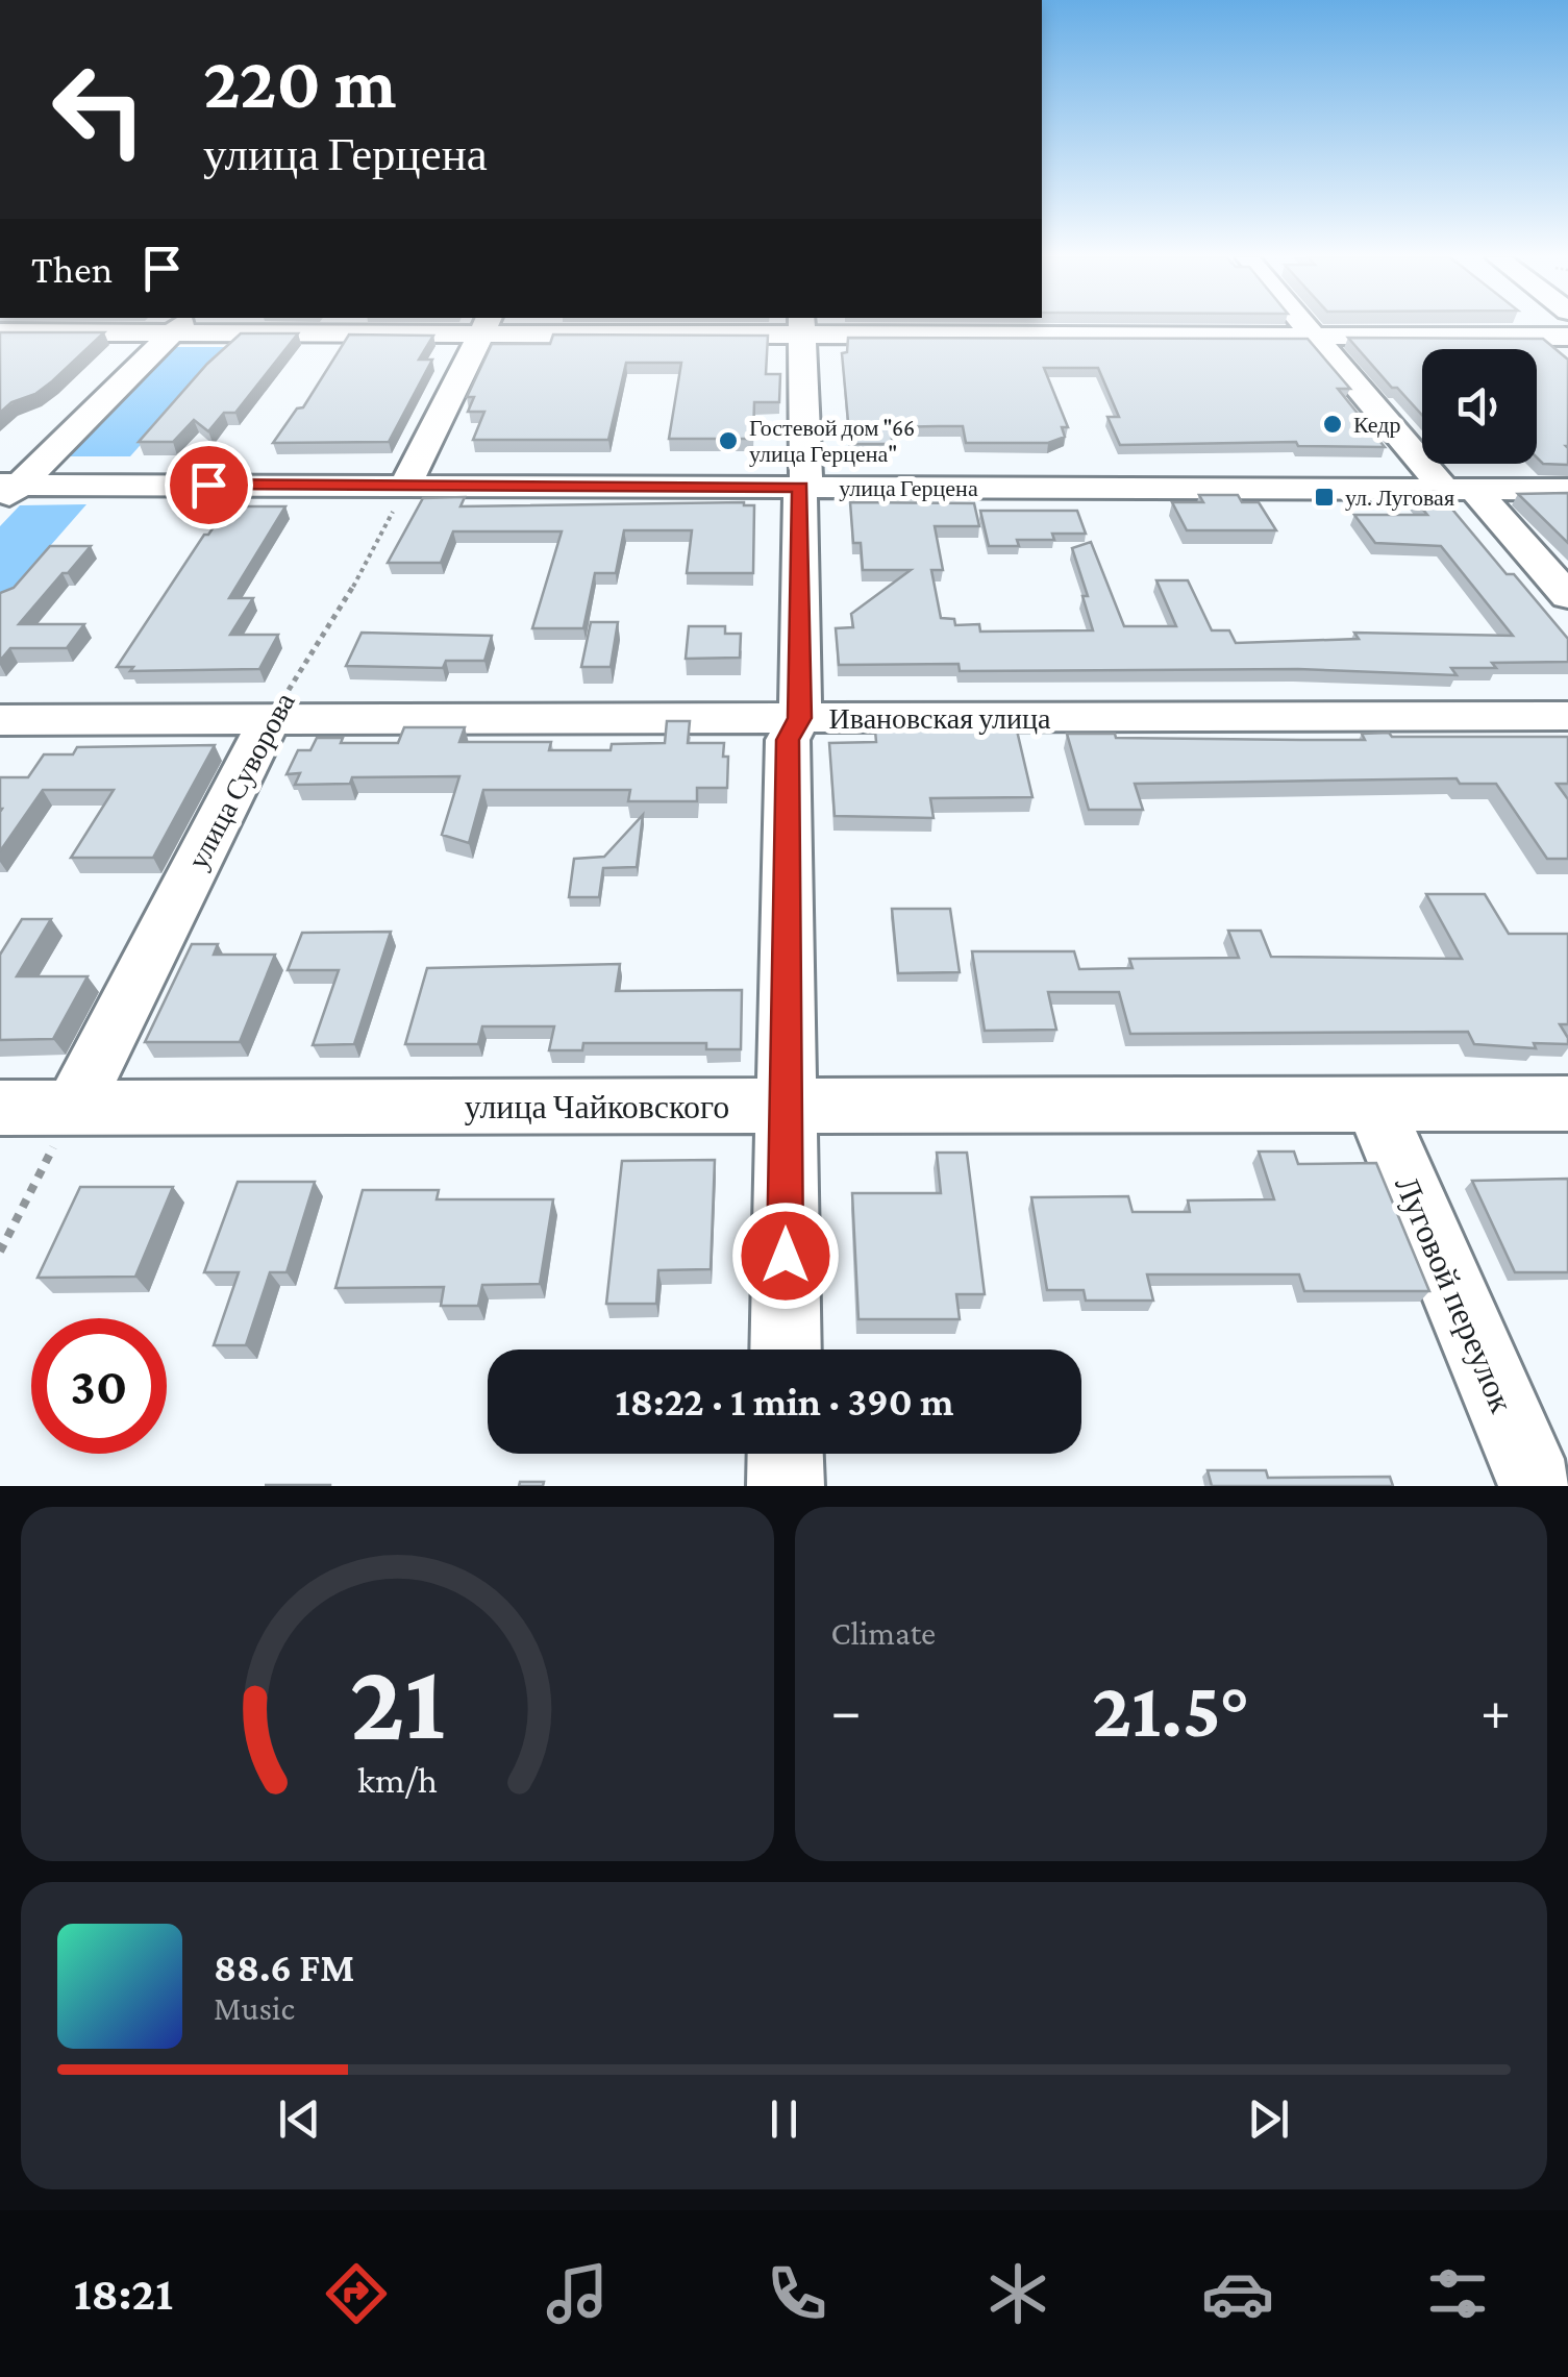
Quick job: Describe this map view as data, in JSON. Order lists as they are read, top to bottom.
{
  "streets": {
    "street": [
      "улица Герцена",
      "Ивановская улица",
      "улица Суворова",
      "улица Чайковского",
      "Луговой переулок"
    ]
  },
  "crossings": [
    ["улица Герцена", "улица Суворова"],
    ["Ивановская улица", "улица Суворова"],
    ["улица Суворова", "улица Чайковского"],
    ["улица Чайковского", "Луговой переулок"]
  ],
  "places": {
    "other": ["Кедр", "Гостевой дом \"66 улица Герцена\""],
    "transit": ["ул. Луговая"]
  },
  "page": {
    "turn": ["220 m", "улица Герцена"],
    "then": "Then",
    "limit": "30",
    "trip": "18:22 · 1 min · 390 m",
    "tile": "Climate",
    "heat": ["−", "21.5°", "+"],
    "song": ["88.6 FM", "Music"],
    "tabs": "18:21",
    "gauge": ["21", "km/h"]
  }
}
